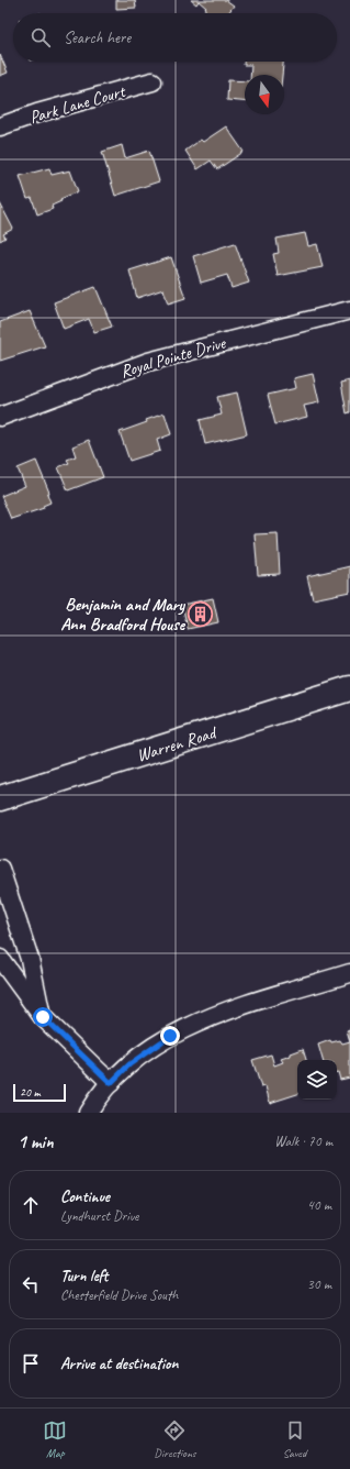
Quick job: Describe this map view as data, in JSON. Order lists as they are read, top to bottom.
{
  "streets": {
    "street": ["Park Lane Court", "Royal Pointe Drive", "Warren Road"]
  },
  "places": {
    "building": ["Benjamin and Mary Ann Bradford House"]
  },
  "scale_bar": "20 m",
  "north": "bottom",
  "page": {
    "search": "Search here",
    "scale": "20 m",
    "heading": ["1 min", "Walk · 70 m"],
    "list": [
      ["Continue", "Lyndhurst Drive", "40 m"],
      ["Turn left", "Chesterfield Drive South", "30 m"],
      "Arrive at destination"
    ],
    "nav": ["Map", "Directions", "Saved"]
  }
}
